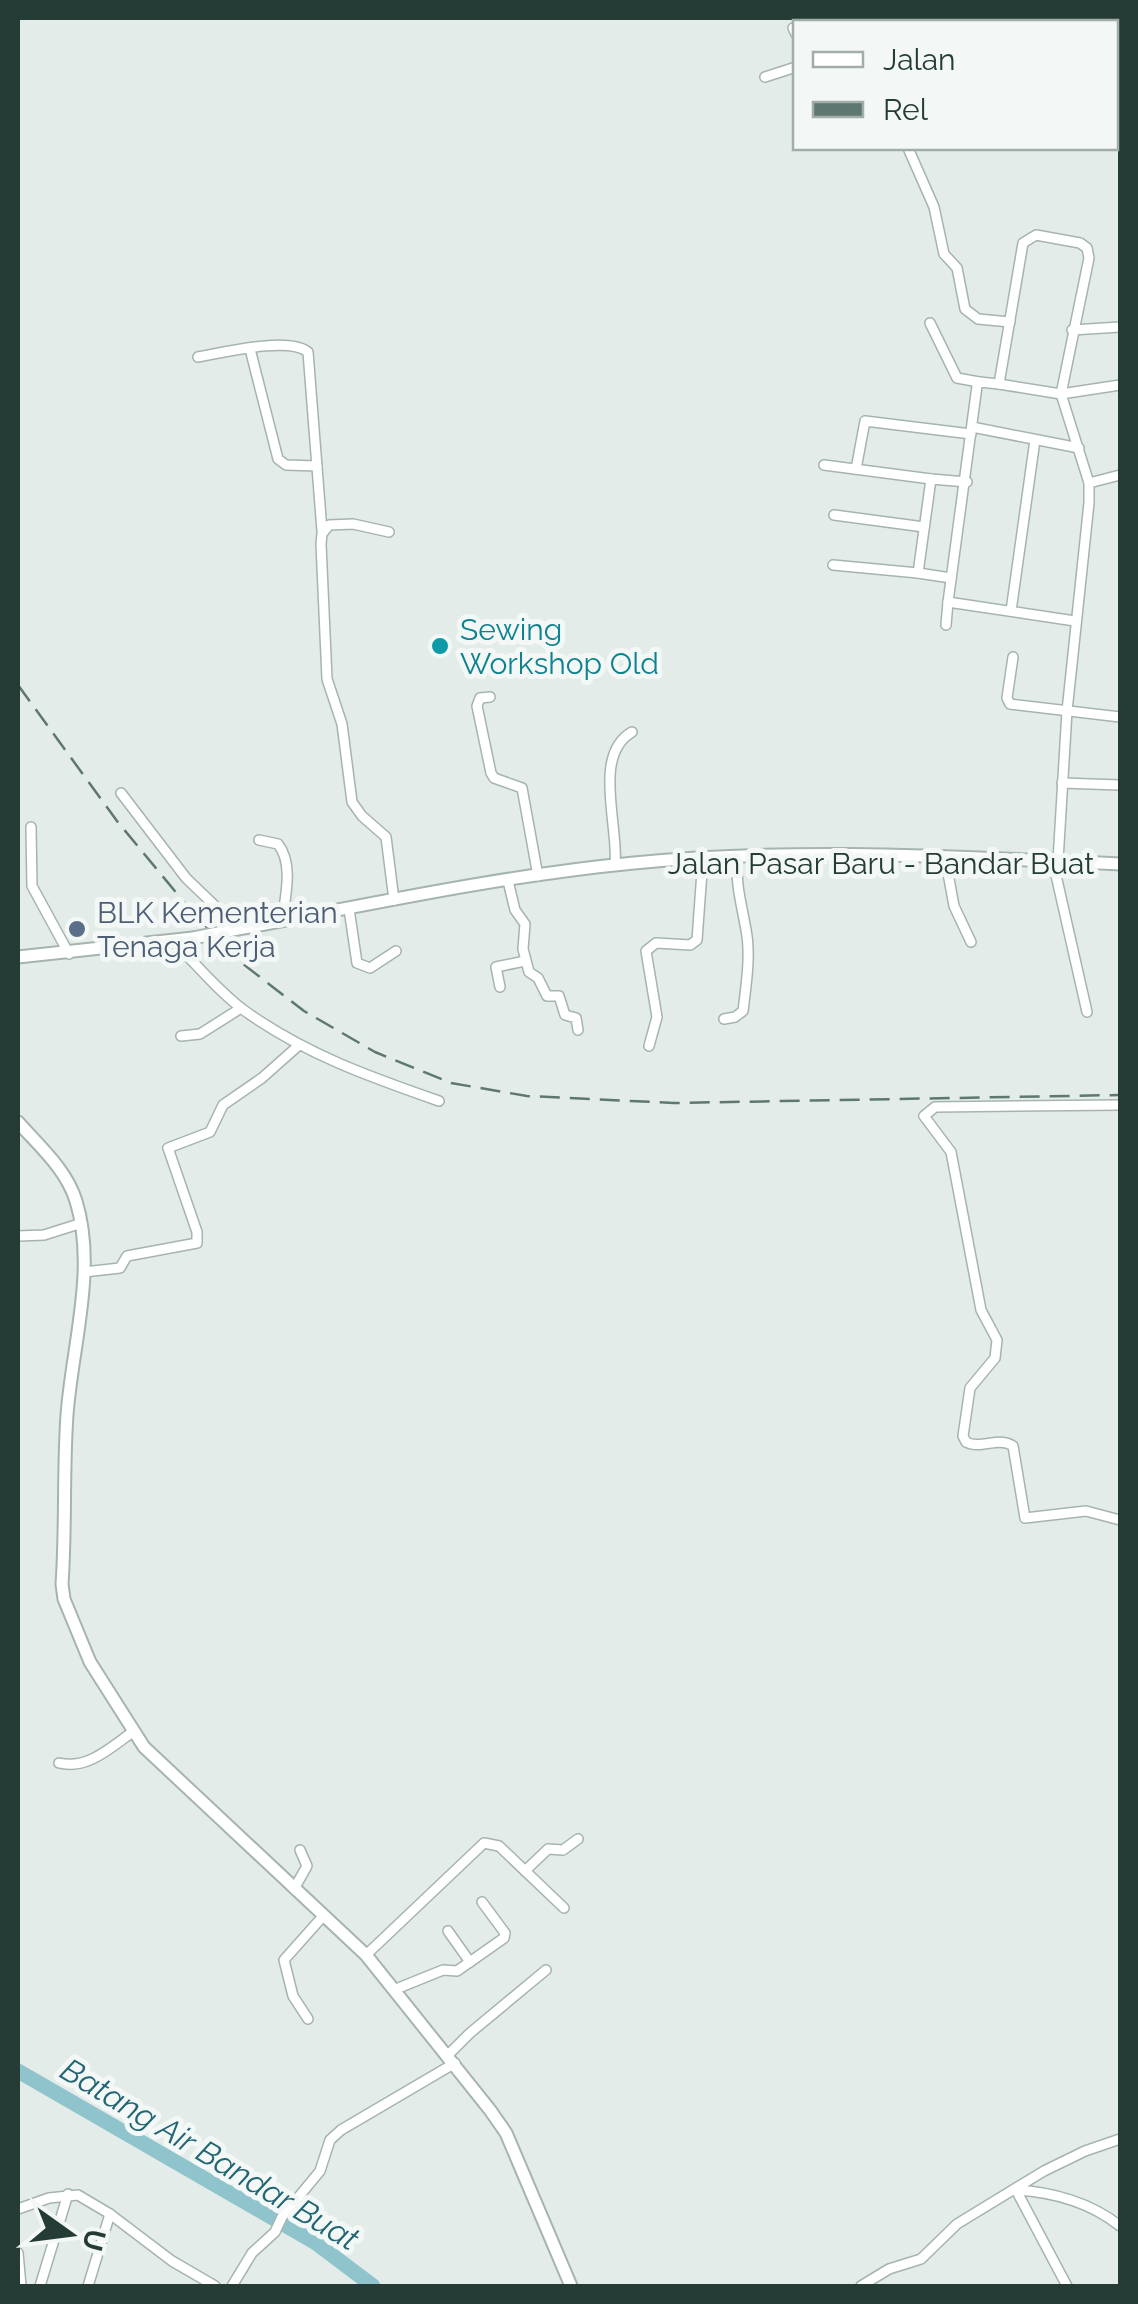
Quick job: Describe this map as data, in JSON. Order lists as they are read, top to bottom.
{
  "streets": {
    "street": ["Jalan Pasar Baru - Bandar Buat"]
  },
  "water": ["Batang Air Bandar Buat"],
  "places": ["Sewing Workshop Old", "BLK Kementerian Tenaga Kerja"],
  "legend": ["Jalan", "Rel"],
  "north": "right"
}
